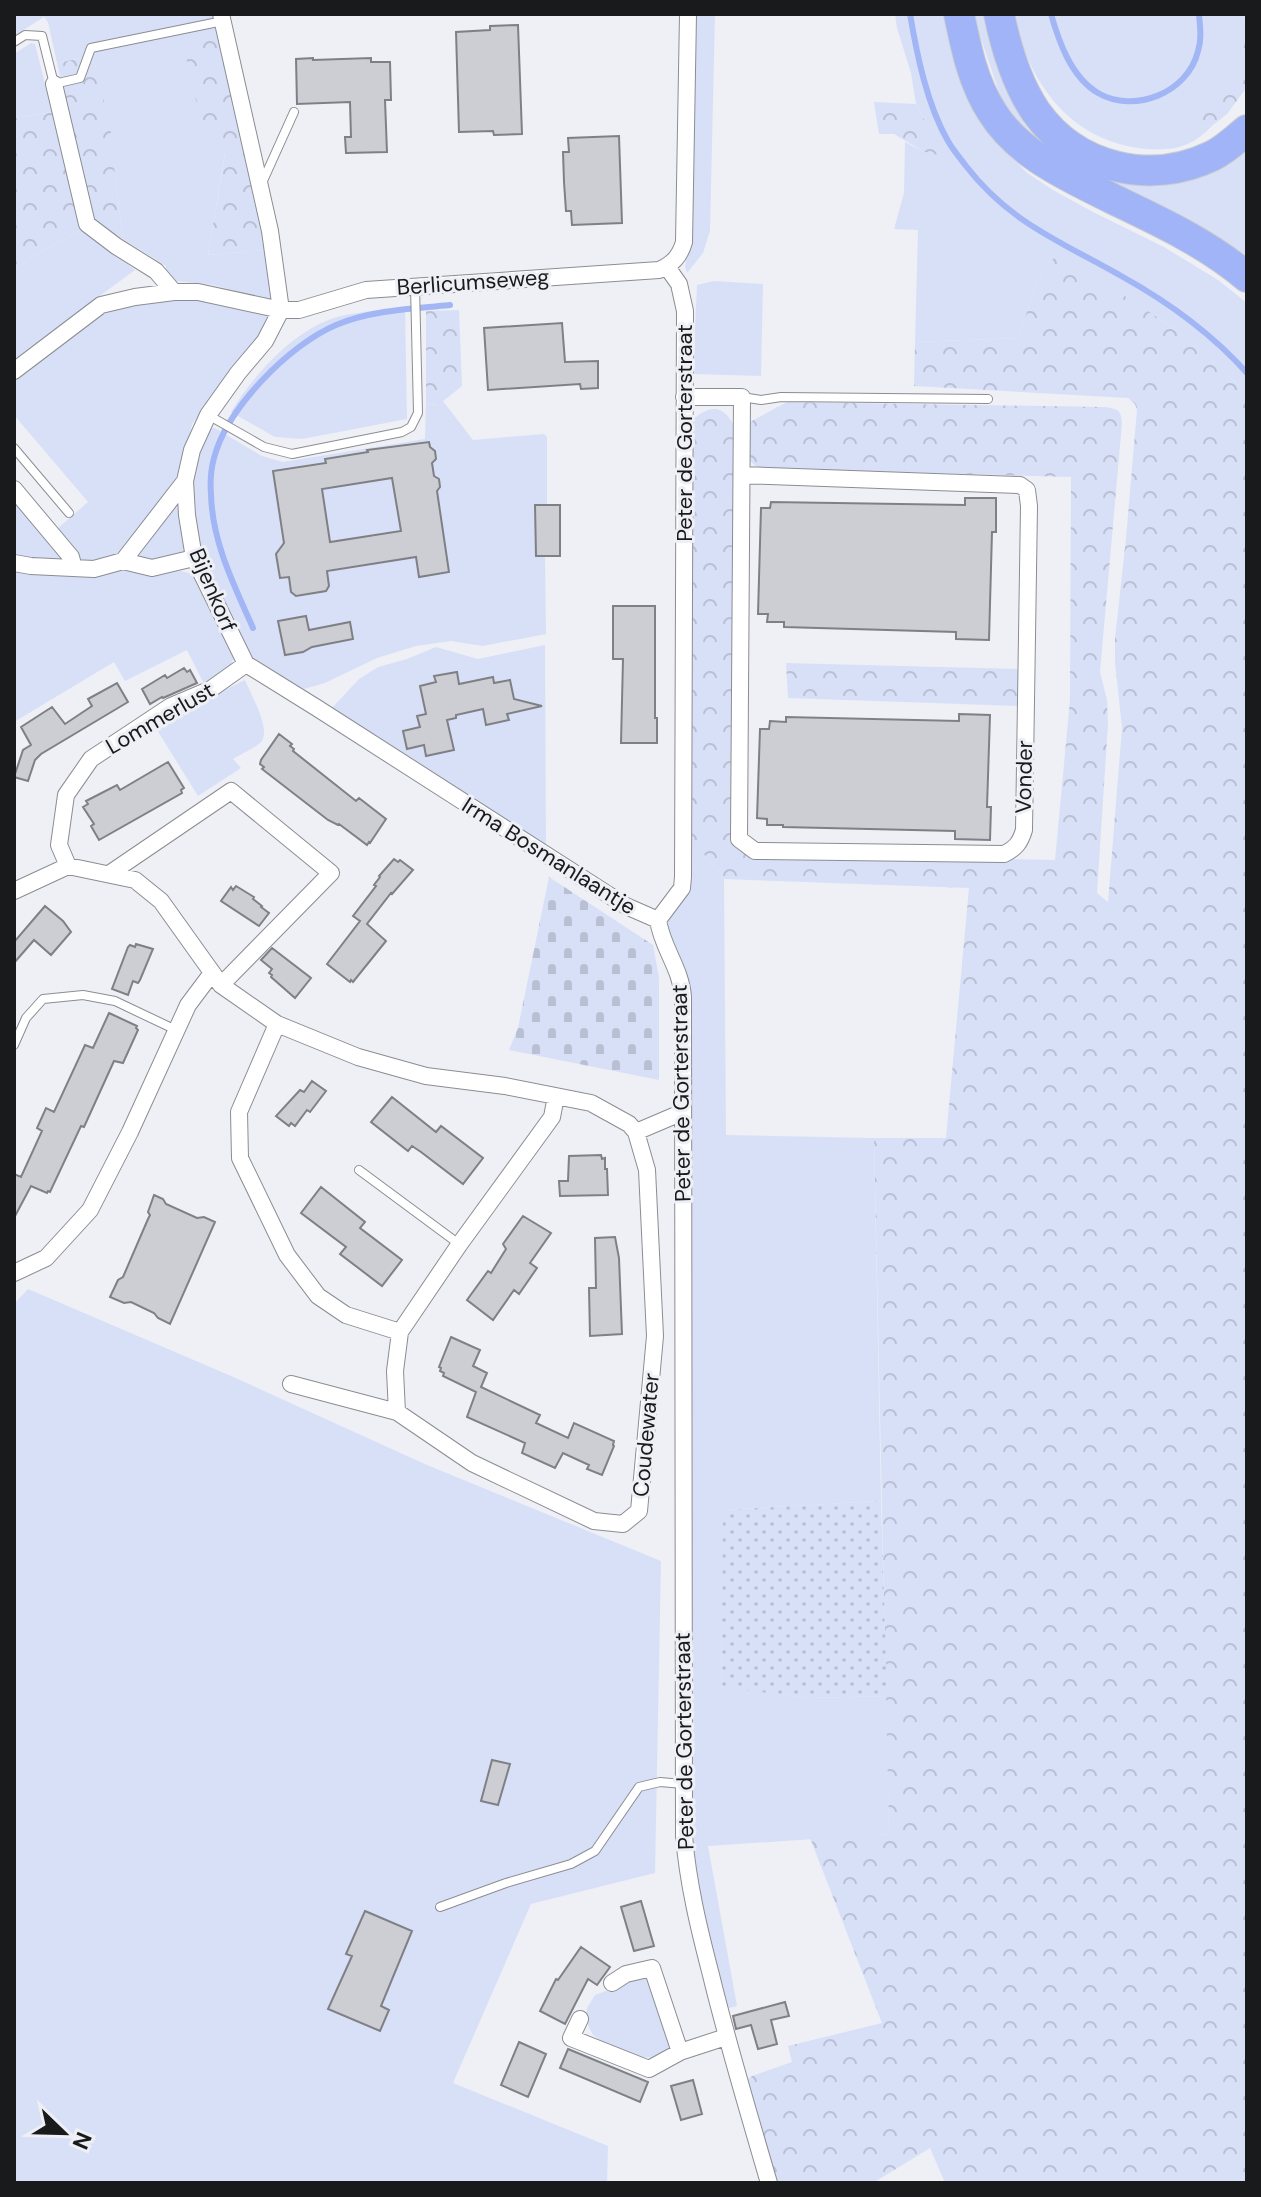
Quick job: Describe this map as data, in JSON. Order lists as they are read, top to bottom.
{
  "streets": {
    "street": [
      "Berlicumseweg",
      "Peter de Gorterstraat",
      "Bijenkorf",
      "Lommerlust",
      "Vonder",
      "Irma Bosmanlaantje",
      "Coudewater"
    ]
  },
  "crossings": [
    ["Berlicumseweg", "Peter de Gorterstraat"],
    ["Berlicumseweg", "Bijenkorf"],
    ["Peter de Gorterstraat", "Irma Bosmanlaantje"],
    ["Bijenkorf", "Lommerlust"],
    ["Bijenkorf", "Irma Bosmanlaantje"],
    ["Lommerlust", "Irma Bosmanlaantje"]
  ],
  "north": "bottom right"
}
